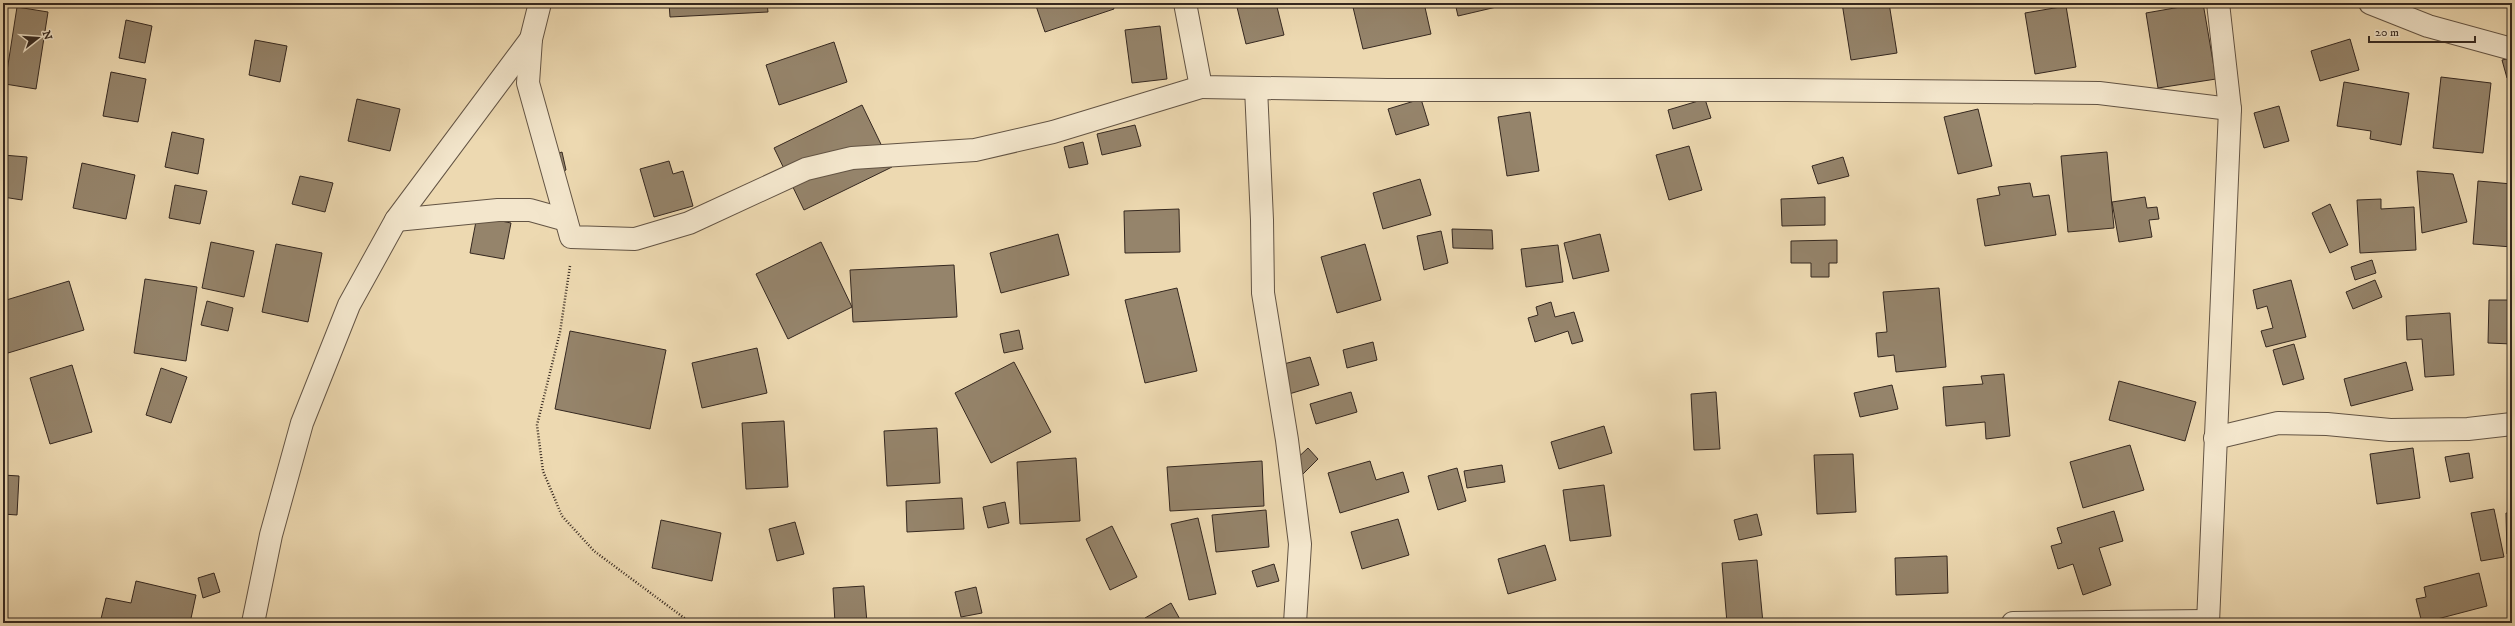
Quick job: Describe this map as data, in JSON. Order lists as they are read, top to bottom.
{
  "scale_bar": "20 m",
  "north": "right"
}
